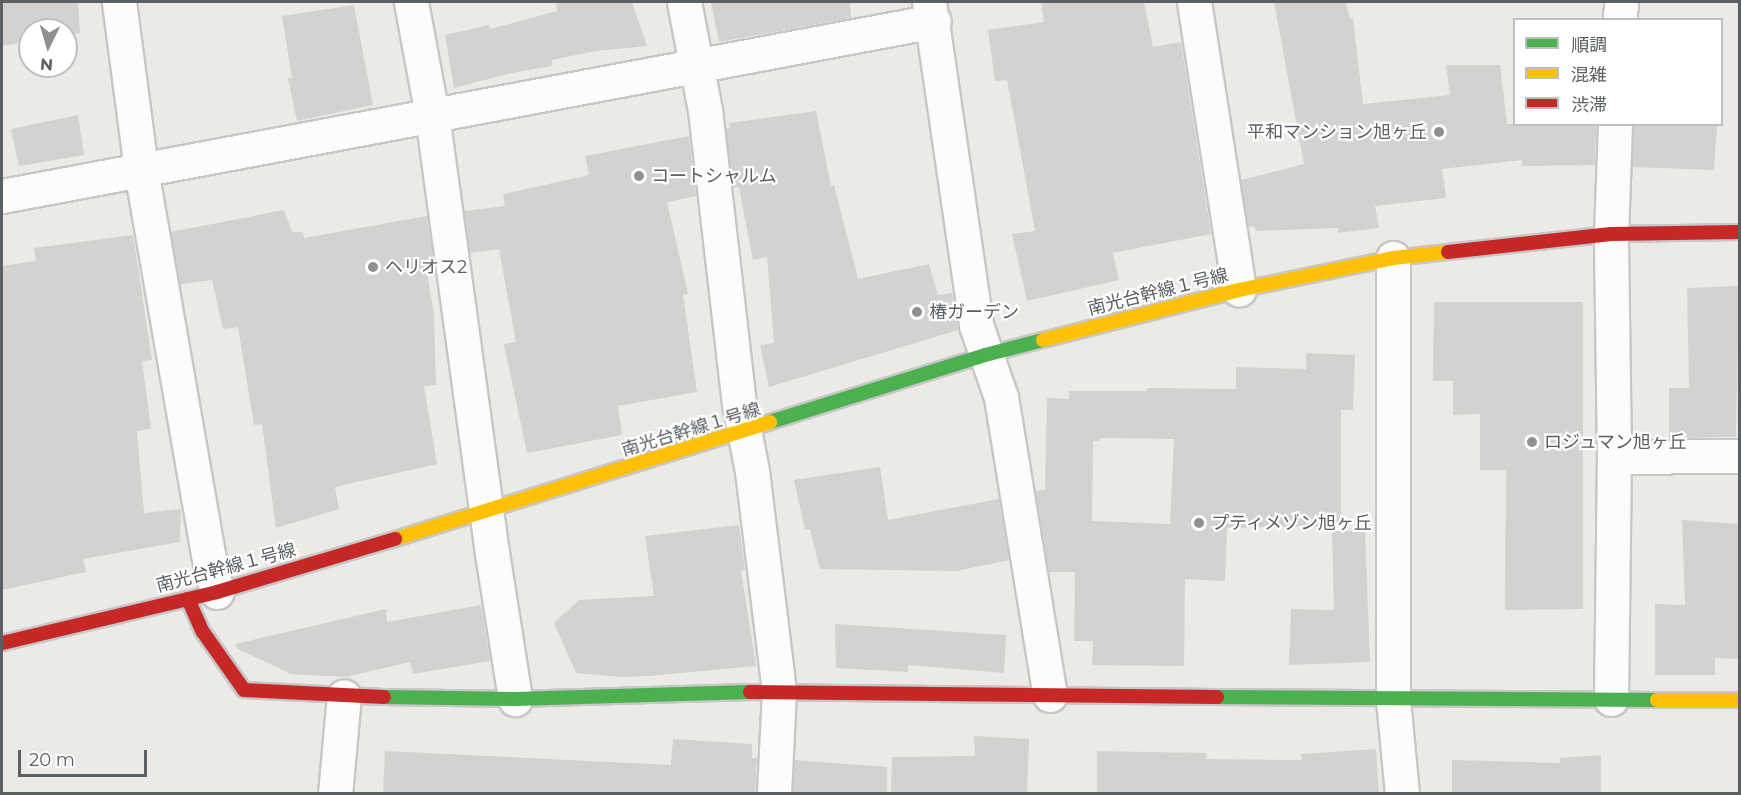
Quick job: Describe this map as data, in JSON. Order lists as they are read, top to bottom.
{
  "streets": {
    "street": ["南光台幹線１号線"]
  },
  "places": [
    "平和マンション旭ヶ丘",
    "コートシャルム",
    "ヘリオス2",
    "椿ガーデン",
    "ロジュマン旭ヶ丘",
    "プティメゾン旭ヶ丘"
  ],
  "legend": ["順調", "混雑", "渋滞"],
  "scale_bar": "20 m",
  "north": "bottom"
}
